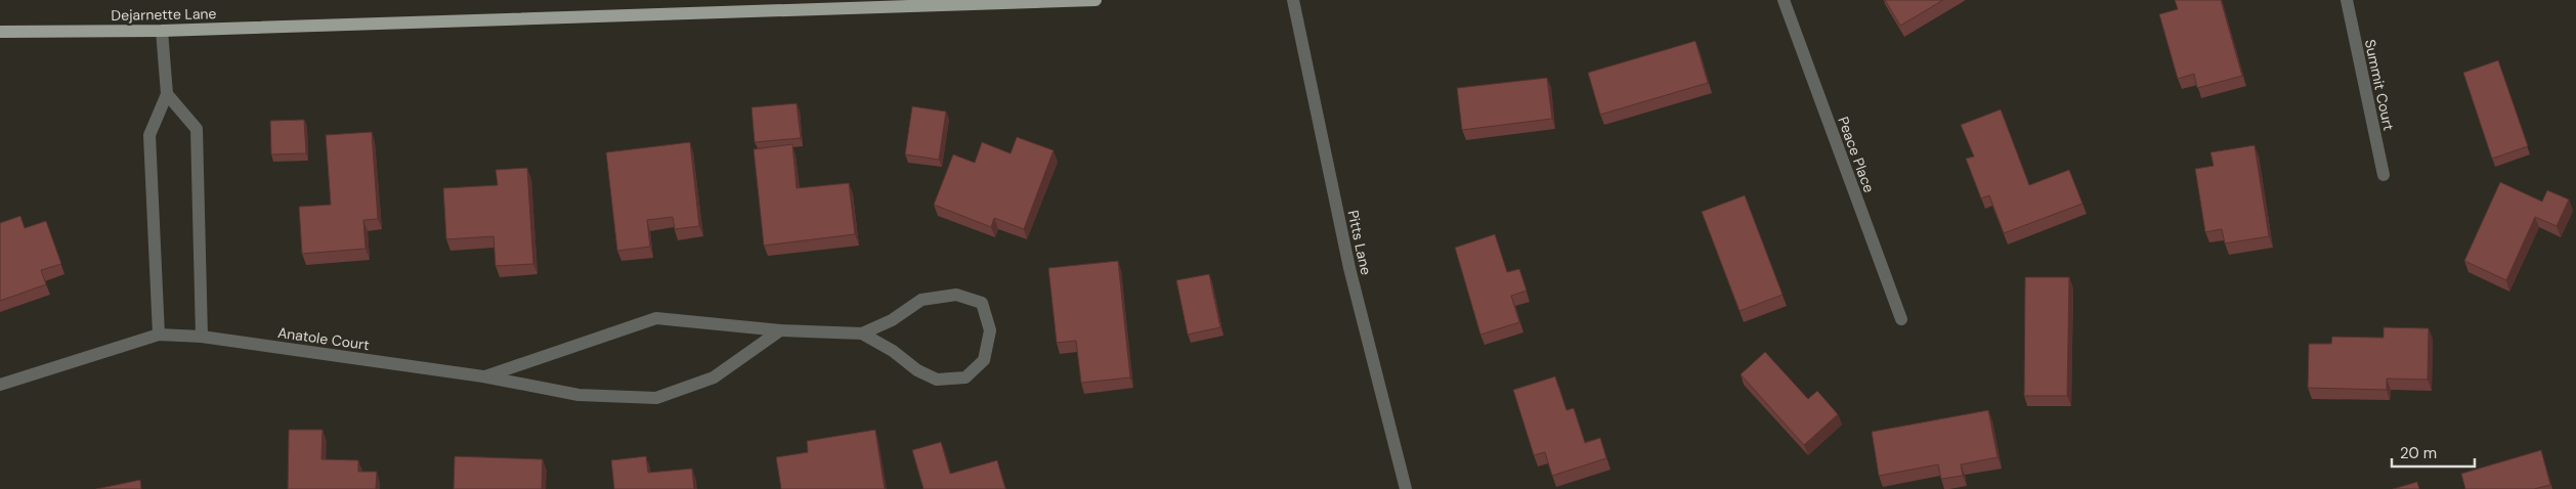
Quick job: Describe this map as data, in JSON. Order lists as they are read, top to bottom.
{
  "streets": {
    "main road": ["Dejarnette Lane"],
    "street": [
      "Summit Court",
      "Peace Place",
      "Pitts Lane",
      "Anatole Court"
    ]
  },
  "scale_bar": "20 m"
}
